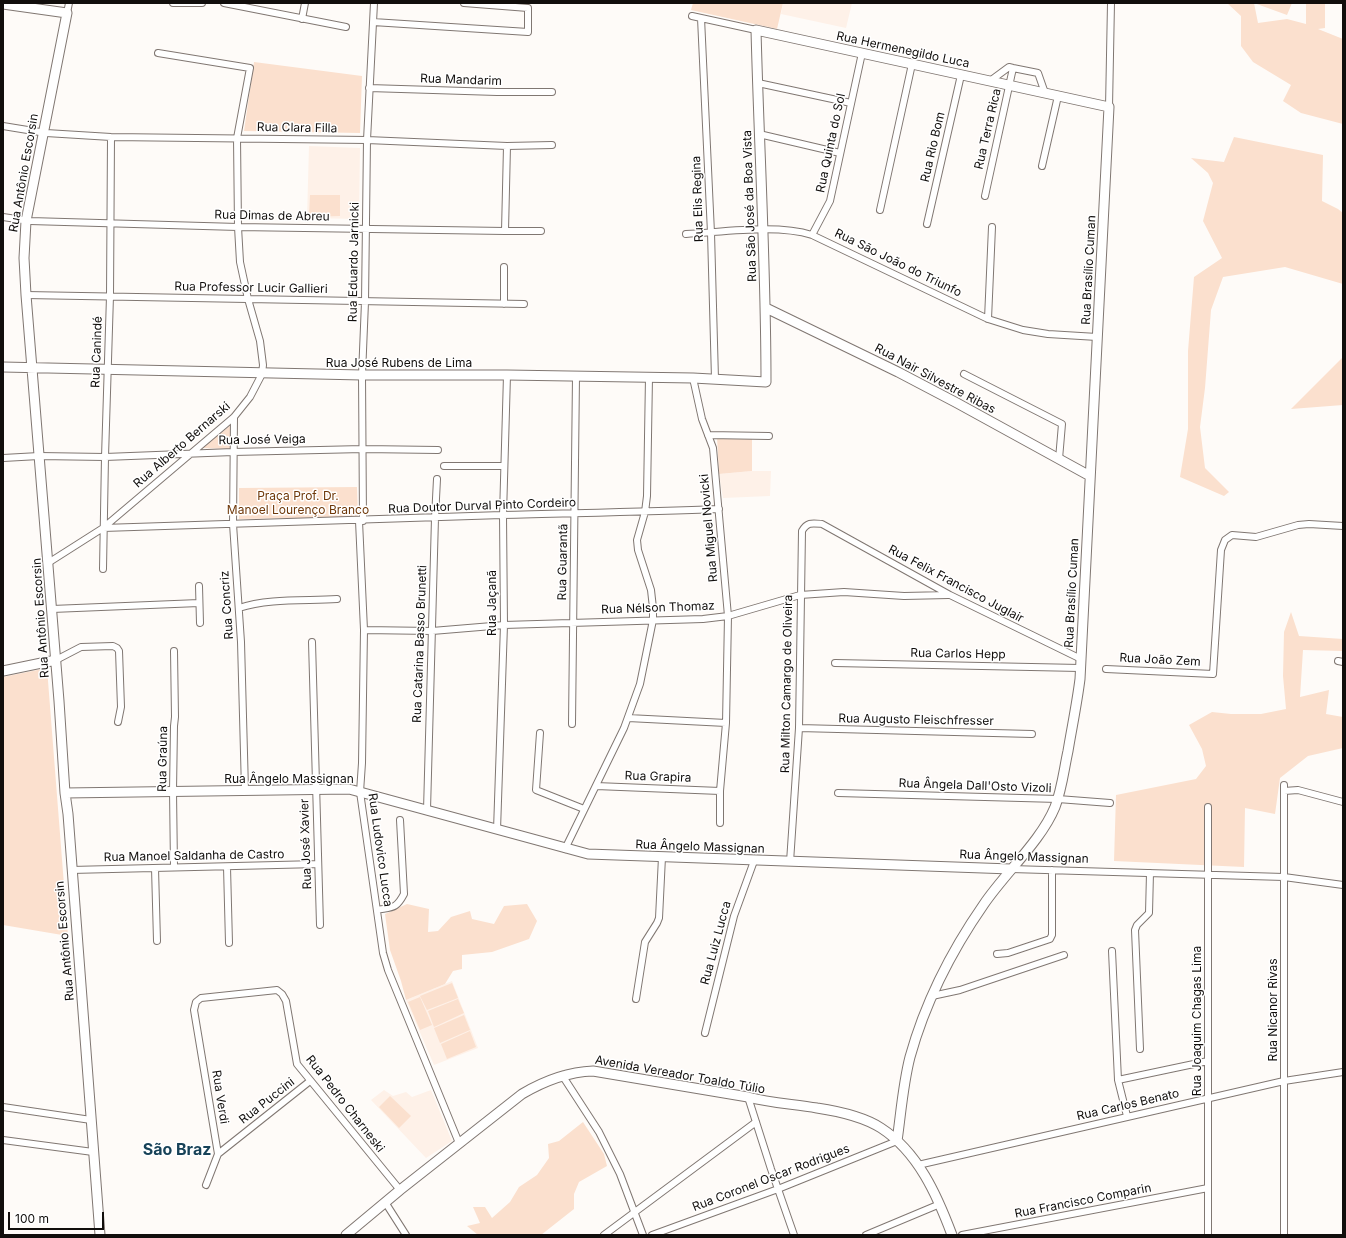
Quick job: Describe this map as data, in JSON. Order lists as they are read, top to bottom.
{
  "streets": {
    "street": [
      "Rua Hermenegildo Luca",
      "Rua Mandarim",
      "Rua Clara Filla",
      "Rua Terra Rica",
      "Rua Quinta do Sol",
      "Rua Rio Bom",
      "Rua Antônio Escorsin",
      "Rua Elis Regina",
      "Rua São José da Boa Vista",
      "Rua Dimas de Abreu",
      "Rua Eduardo Jarnicki",
      "Rua São João do Triunfo",
      "Rua Brasílio Cuman",
      "Rua Professor Lucir Gallieri",
      "Rua Canindé",
      "Rua José Rubens de Lima",
      "Rua Nair Silvestre Ribas",
      "Rua José Veiga",
      "Rua Alberto Bernarski",
      "Rua Doutor Durval Pinto Cordeiro",
      "Rua Miguel Novicki",
      "Rua Guarantã",
      "Rua Felix Francisco Juglair",
      "Rua Jaçanã",
      "Rua Concriz",
      "Rua Nélson Thomaz",
      "Rua Catarina Basso Brunetti",
      "Rua Carlos Hepp",
      "Rua João Zem",
      "Rua Milton Camargo de Oliveira",
      "Rua Augusto Fleischfresser",
      "Rua Graúna",
      "Rua Grapira",
      "Rua Ângelo Massignan",
      "Rua Ângela Dall'Osto Vizoli",
      "Rua José Xavier",
      "Rua Ludovico Lucca",
      "Rua Manoel Saldanha de Castro",
      "Rua Luiz Lucca",
      "Rua Nicanor Rivas",
      "Rua Joaquim Chagas Lima",
      "Avenida Vereador Toaldo Túlio",
      "Rua Verdi",
      "Rua Puccini",
      "Rua Pedro Charneski",
      "Rua Carlos Benato",
      "Rua Coronel Oscar Rodrigues",
      "Rua Francisco Comparin"
    ]
  },
  "crossings": [
    ["Rua Hermenegildo Luca", "Rua Terra Rica"],
    ["Rua Hermenegildo Luca", "Rua Quinta do Sol"],
    ["Rua Hermenegildo Luca", "Rua Rio Bom"],
    ["Rua Hermenegildo Luca", "Rua Elis Regina"],
    ["Rua Hermenegildo Luca", "Rua São José da Boa Vista"],
    ["Rua Hermenegildo Luca", "Rua Brasílio Cuman"],
    ["Rua Mandarim", "Rua Eduardo Jarnicki"],
    ["Rua Clara Filla", "Rua Antônio Escorsin"],
    ["Rua Clara Filla", "Rua Eduardo Jarnicki"],
    ["Rua Clara Filla", "Rua Canindé"],
    ["Rua Clara Filla", "Rua Alberto Bernarski"],
    ["Rua Quinta do Sol", "Rua São João do Triunfo"],
    ["Rua Antônio Escorsin", "Rua Dimas de Abreu"],
    ["Rua Antônio Escorsin", "Rua Professor Lucir Gallieri"],
    ["Rua Antônio Escorsin", "Rua José Rubens de Lima"],
    ["Rua Antônio Escorsin", "Rua José Veiga"],
    ["Rua Antônio Escorsin", "Rua Alberto Bernarski"],
    ["Rua Antônio Escorsin", "Rua Ângelo Massignan"],
    ["Rua Antônio Escorsin", "Rua Manoel Saldanha de Castro"],
    ["Rua Elis Regina", "Rua São João do Triunfo"],
    ["Rua Elis Regina", "Rua José Rubens de Lima"],
    ["Rua São José da Boa Vista", "Rua São João do Triunfo"],
    ["Rua São José da Boa Vista", "Rua José Rubens de Lima"],
    ["Rua São José da Boa Vista", "Rua Nair Silvestre Ribas"],
    ["Rua Dimas de Abreu", "Rua Eduardo Jarnicki"],
    ["Rua Dimas de Abreu", "Rua Canindé"],
    ["Rua Dimas de Abreu", "Rua Alberto Bernarski"],
    ["Rua Eduardo Jarnicki", "Rua Professor Lucir Gallieri"],
    ["Rua Eduardo Jarnicki", "Rua José Rubens de Lima"],
    ["Rua Eduardo Jarnicki", "Rua José Veiga"],
    ["Rua Eduardo Jarnicki", "Rua Doutor Durval Pinto Cordeiro"],
    ["Rua Eduardo Jarnicki", "Rua Ludovico Lucca"],
    ["Rua São João do Triunfo", "Rua Brasílio Cuman"],
    ["Rua Brasílio Cuman", "Rua Nair Silvestre Ribas"],
    ["Rua Brasílio Cuman", "Rua Felix Francisco Juglair"],
    ["Rua Brasílio Cuman", "Rua Carlos Hepp"],
    ["Rua Brasílio Cuman", "Rua Ângelo Massignan"],
    ["Rua Brasílio Cuman", "Rua Ângela Dall'Osto Vizoli"],
    ["Rua Brasílio Cuman", "Avenida Vereador Toaldo Túlio"],
    ["Rua Brasílio Cuman", "Rua Coronel Oscar Rodrigues"],
    ["Rua Professor Lucir Gallieri", "Rua Canindé"],
    ["Rua Professor Lucir Gallieri", "Rua Alberto Bernarski"],
    ["Rua Canindé", "Rua José Rubens de Lima"],
    ["Rua Canindé", "Rua José Veiga"],
    ["Rua Canindé", "Rua Alberto Bernarski"],
    ["Rua Canindé", "Rua Doutor Durval Pinto Cordeiro"],
    ["Rua José Rubens de Lima", "Rua Alberto Bernarski"],
    ["Rua José Rubens de Lima", "Rua Miguel Novicki"],
    ["Rua José Rubens de Lima", "Rua Guarantã"],
    ["Rua José Rubens de Lima", "Rua Jaçanã"],
    ["Rua José Veiga", "Rua Alberto Bernarski"],
    ["Rua José Veiga", "Rua Concriz"],
    ["Rua Alberto Bernarski", "Rua Doutor Durval Pinto Cordeiro"],
    ["Rua Alberto Bernarski", "Rua Concriz"],
    ["Rua Doutor Durval Pinto Cordeiro", "Rua Miguel Novicki"],
    ["Rua Doutor Durval Pinto Cordeiro", "Rua Guarantã"],
    ["Rua Doutor Durval Pinto Cordeiro", "Rua Jaçanã"],
    ["Rua Doutor Durval Pinto Cordeiro", "Rua Concriz"],
    ["Rua Doutor Durval Pinto Cordeiro", "Rua Catarina Basso Brunetti"],
    ["Rua Doutor Durval Pinto Cordeiro", "Rua Ludovico Lucca"],
    ["Rua Miguel Novicki", "Rua Nélson Thomaz"],
    ["Rua Miguel Novicki", "Rua Grapira"],
    ["Rua Guarantã", "Rua Nélson Thomaz"],
    ["Rua Felix Francisco Juglair", "Rua Nélson Thomaz"],
    ["Rua Felix Francisco Juglair", "Rua Carlos Hepp"],
    ["Rua Felix Francisco Juglair", "Rua Milton Camargo de Oliveira"],
    ["Rua Jaçanã", "Rua Nélson Thomaz"],
    ["Rua Jaçanã", "Rua Ângelo Massignan"],
    ["Rua Concriz", "Rua Ângelo Massignan"],
    ["Rua Nélson Thomaz", "Rua Catarina Basso Brunetti"],
    ["Rua Nélson Thomaz", "Rua Milton Camargo de Oliveira"],
    ["Rua Nélson Thomaz", "Rua Ludovico Lucca"],
    ["Rua Catarina Basso Brunetti", "Rua Ângelo Massignan"],
    ["Rua Milton Camargo de Oliveira", "Rua Augusto Fleischfresser"],
    ["Rua Milton Camargo de Oliveira", "Rua Ângelo Massignan"],
    ["Rua Graúna", "Rua Ângelo Massignan"],
    ["Rua Graúna", "Rua Manoel Saldanha de Castro"],
    ["Rua Ângelo Massignan", "Rua José Xavier"],
    ["Rua Ângelo Massignan", "Rua Ludovico Lucca"],
    ["Rua Ângelo Massignan", "Rua Luiz Lucca"],
    ["Rua Ângelo Massignan", "Rua Nicanor Rivas"],
    ["Rua Ângelo Massignan", "Rua Joaquim Chagas Lima"],
    ["Rua José Xavier", "Rua Manoel Saldanha de Castro"],
    ["Rua Ludovico Lucca", "Avenida Vereador Toaldo Túlio"],
    ["Rua Nicanor Rivas", "Rua Carlos Benato"],
    ["Rua Joaquim Chagas Lima", "Rua Carlos Benato"],
    ["Rua Joaquim Chagas Lima", "Rua Francisco Comparin"],
    ["Avenida Vereador Toaldo Túlio", "Rua Pedro Charneski"],
    ["Avenida Vereador Toaldo Túlio", "Rua Carlos Benato"],
    ["Avenida Vereador Toaldo Túlio", "Rua Coronel Oscar Rodrigues"],
    ["Rua Verdi", "Rua Puccini"],
    ["Rua Verdi", "Rua Pedro Charneski"],
    ["Rua Puccini", "Rua Pedro Charneski"]
  ],
  "districts": ["São Braz"],
  "parks": ["Praça Prof. Dr. Manoel Lourenço Branco"],
  "scale_bar": "100 m"
}
